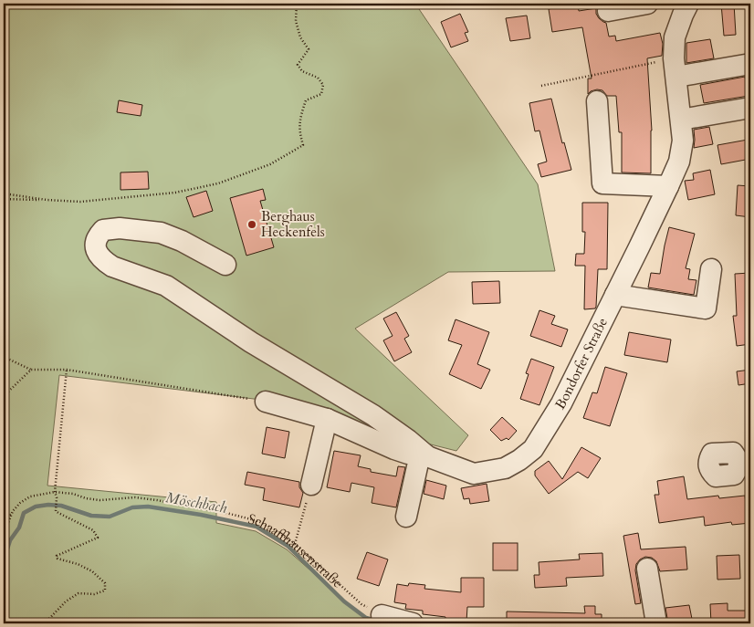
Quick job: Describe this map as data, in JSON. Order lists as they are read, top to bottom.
{
  "streets": {
    "street": ["Bondorfer Straße"],
    "path": ["Schaaffhausenstraße"]
  },
  "water": ["Möschbach"],
  "places": ["Berghaus Heckenfels"]
}
